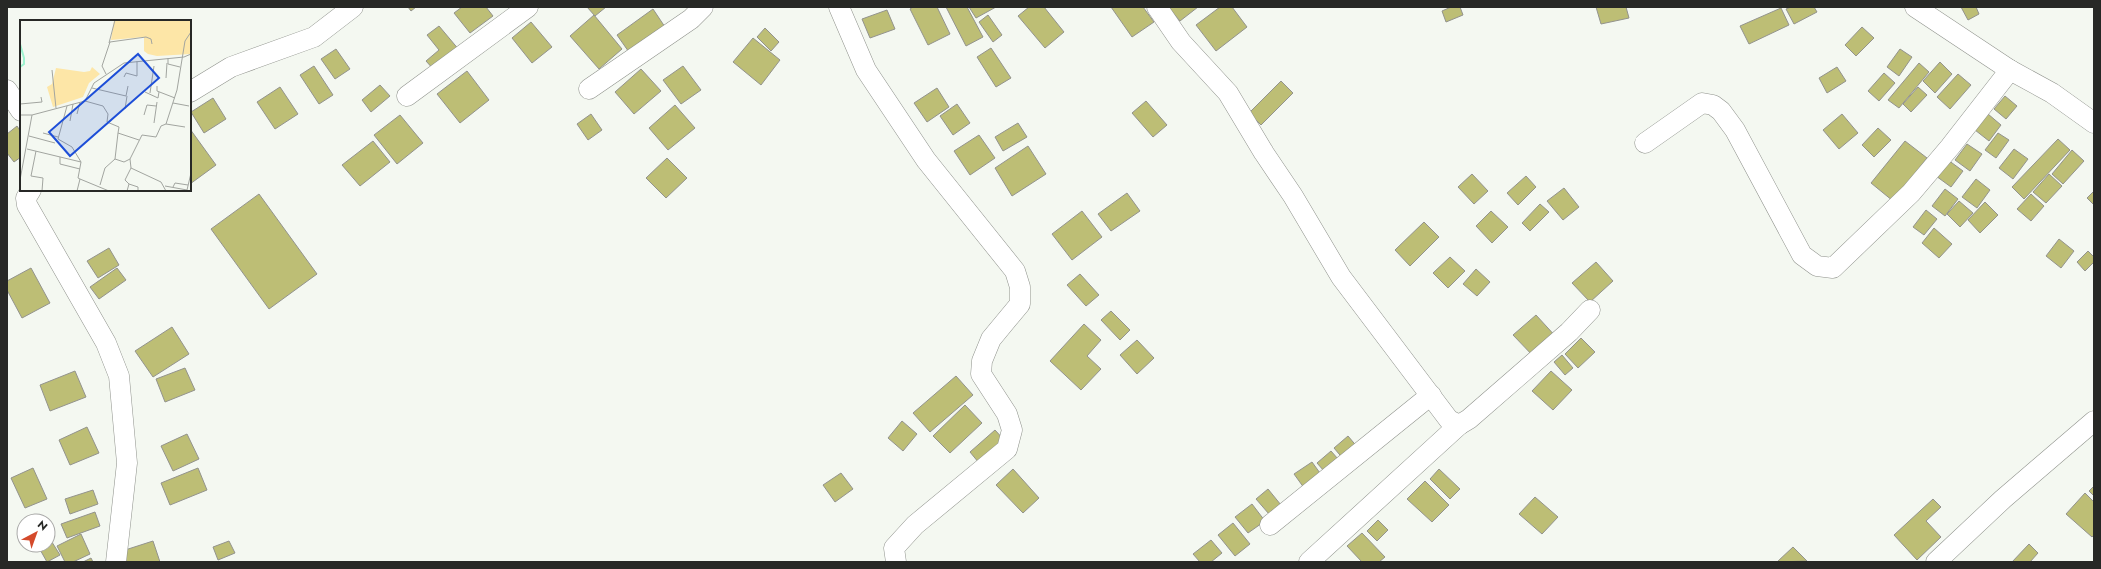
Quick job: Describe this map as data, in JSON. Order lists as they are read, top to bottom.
{
  "north": "top right"
}
